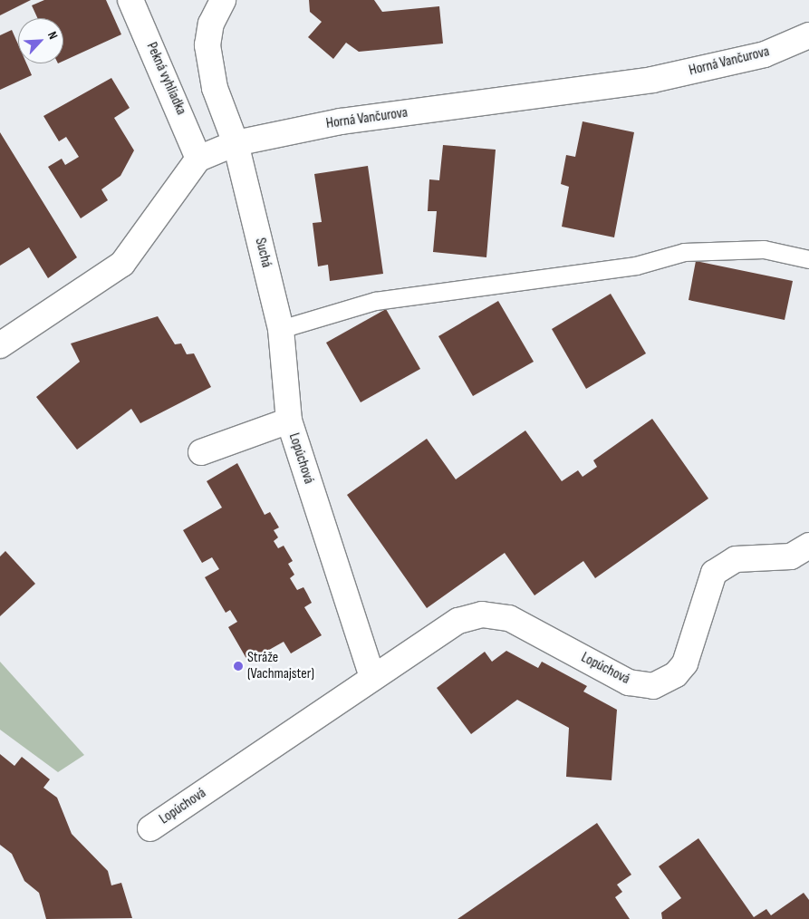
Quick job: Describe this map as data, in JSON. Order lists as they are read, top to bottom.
{
  "streets": {
    "street": [
      "Horná Vančurova",
      "Pekná vyhliadka",
      "Suchá",
      "Lopúchová"
    ]
  },
  "crossings": [
    ["Horná Vančurova", "Pekná vyhliadka"],
    ["Horná Vančurova", "Suchá"],
    ["Suchá", "Lopúchová"]
  ],
  "places": ["Stráže (Vachmajster)"],
  "north": "top right"
}
